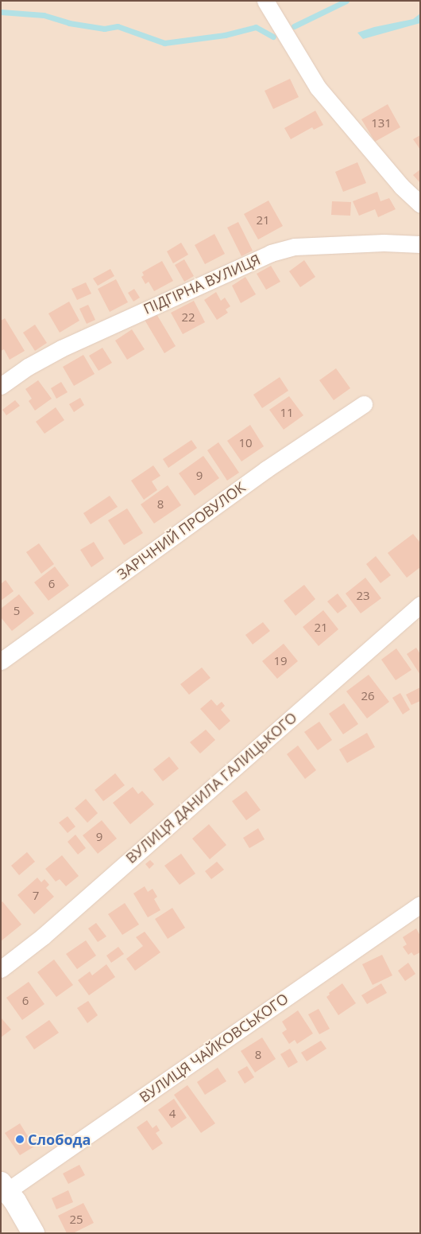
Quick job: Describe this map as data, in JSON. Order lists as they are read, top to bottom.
{
  "streets": {
    "street": [
      "ПІДГІРНА ВУЛИЦЯ",
      "ЗАРІЧНИЙ ПРОВУЛОК",
      "ВУЛИЦЯ ДАНИЛА ГАЛИЦЬКОГО",
      "ВУЛИЦЯ ЧАЙКОВСЬКОГО"
    ]
  },
  "places": ["Слобода"],
  "house_numbers": [
    "131",
    "21",
    "22",
    "11",
    "10",
    "9",
    "8",
    "6",
    "23",
    "5",
    "21",
    "19",
    "26",
    "9",
    "7",
    "6",
    "8",
    "4",
    "25"
  ]
}
